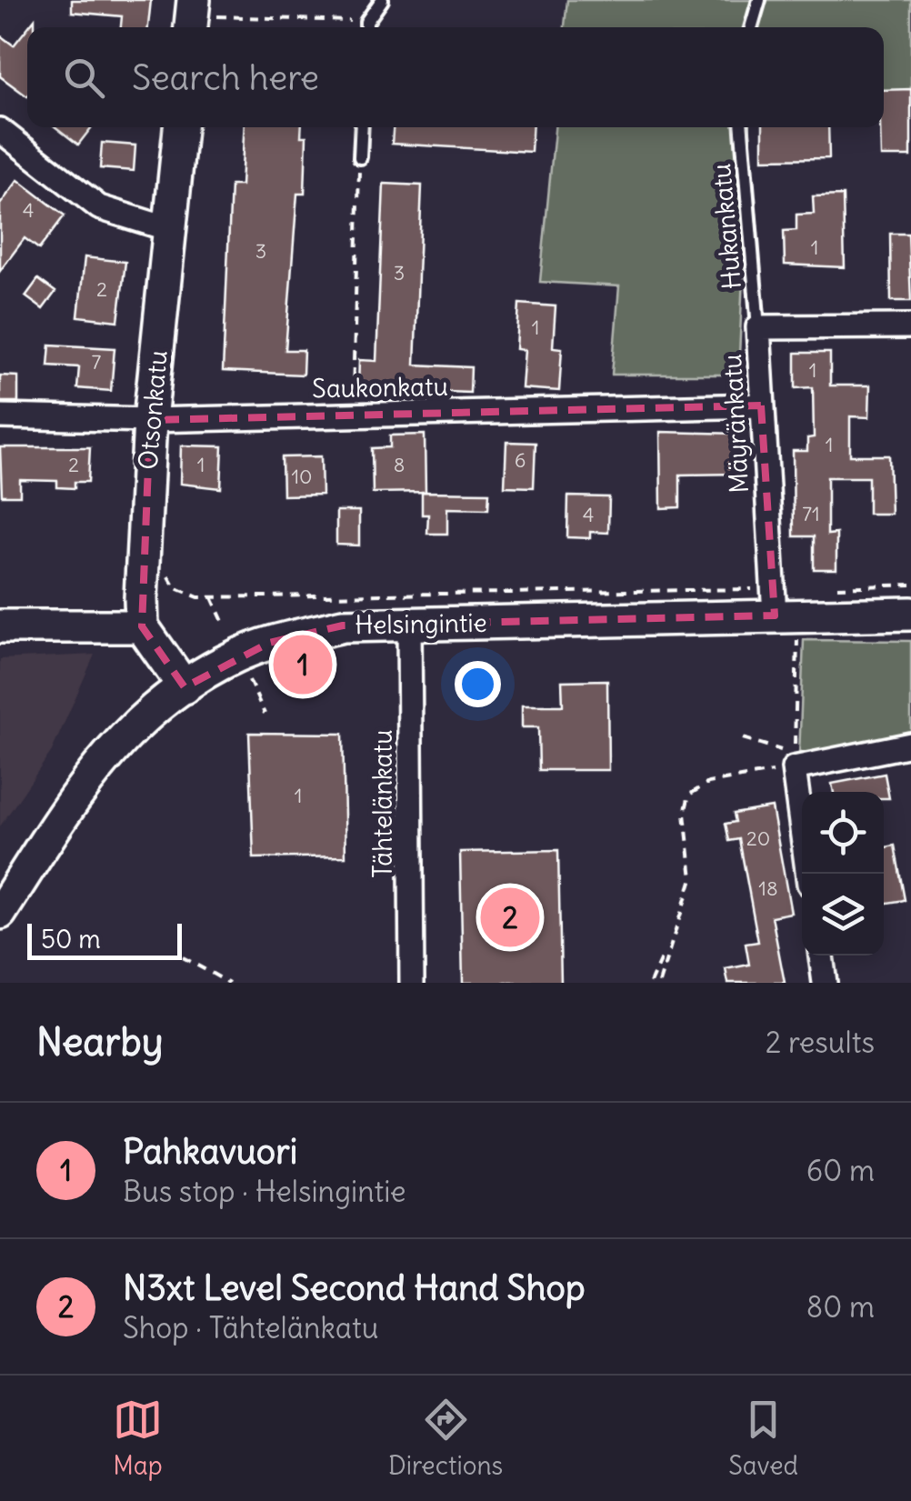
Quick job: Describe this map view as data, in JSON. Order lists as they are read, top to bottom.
{
  "streets": {
    "main road": ["Otsonkatu", "Helsingintie"],
    "street": ["Saukonkatu", "Mäyränkatu", "Tähtelänkatu"],
    "lane": ["Hukankatu"]
  },
  "crossings": [
    ["Hukankatu", "Mäyränkatu"],
    ["Saukonkatu", "Otsonkatu"],
    ["Saukonkatu", "Mäyränkatu"],
    ["Mäyränkatu", "Helsingintie"],
    ["Helsingintie", "Tähtelänkatu"]
  ],
  "house_numbers": [
    "4",
    "1",
    "3",
    "3",
    "2",
    "1",
    "7",
    "1",
    "1",
    "6",
    "2",
    "1",
    "8",
    "10",
    "71",
    "4",
    "1",
    "20",
    "18"
  ],
  "scale_bar": "50 m",
  "page": {
    "search": "Search here",
    "pins": ["1", "2"],
    "scale": "50 m",
    "heading": ["Nearby", "2 results"],
    "list": [
      {
        "mark": "1",
        "name": "Pahkavuori",
        "note": "Bus stop · Helsingintie",
        "value": "60 m"
      },
      {
        "mark": "2",
        "name": "N3xt Level Second Hand Shop",
        "note": "Shop · Tähtelänkatu",
        "value": "80 m"
      }
    ],
    "nav": ["Map", "Directions", "Saved"]
  }
}
